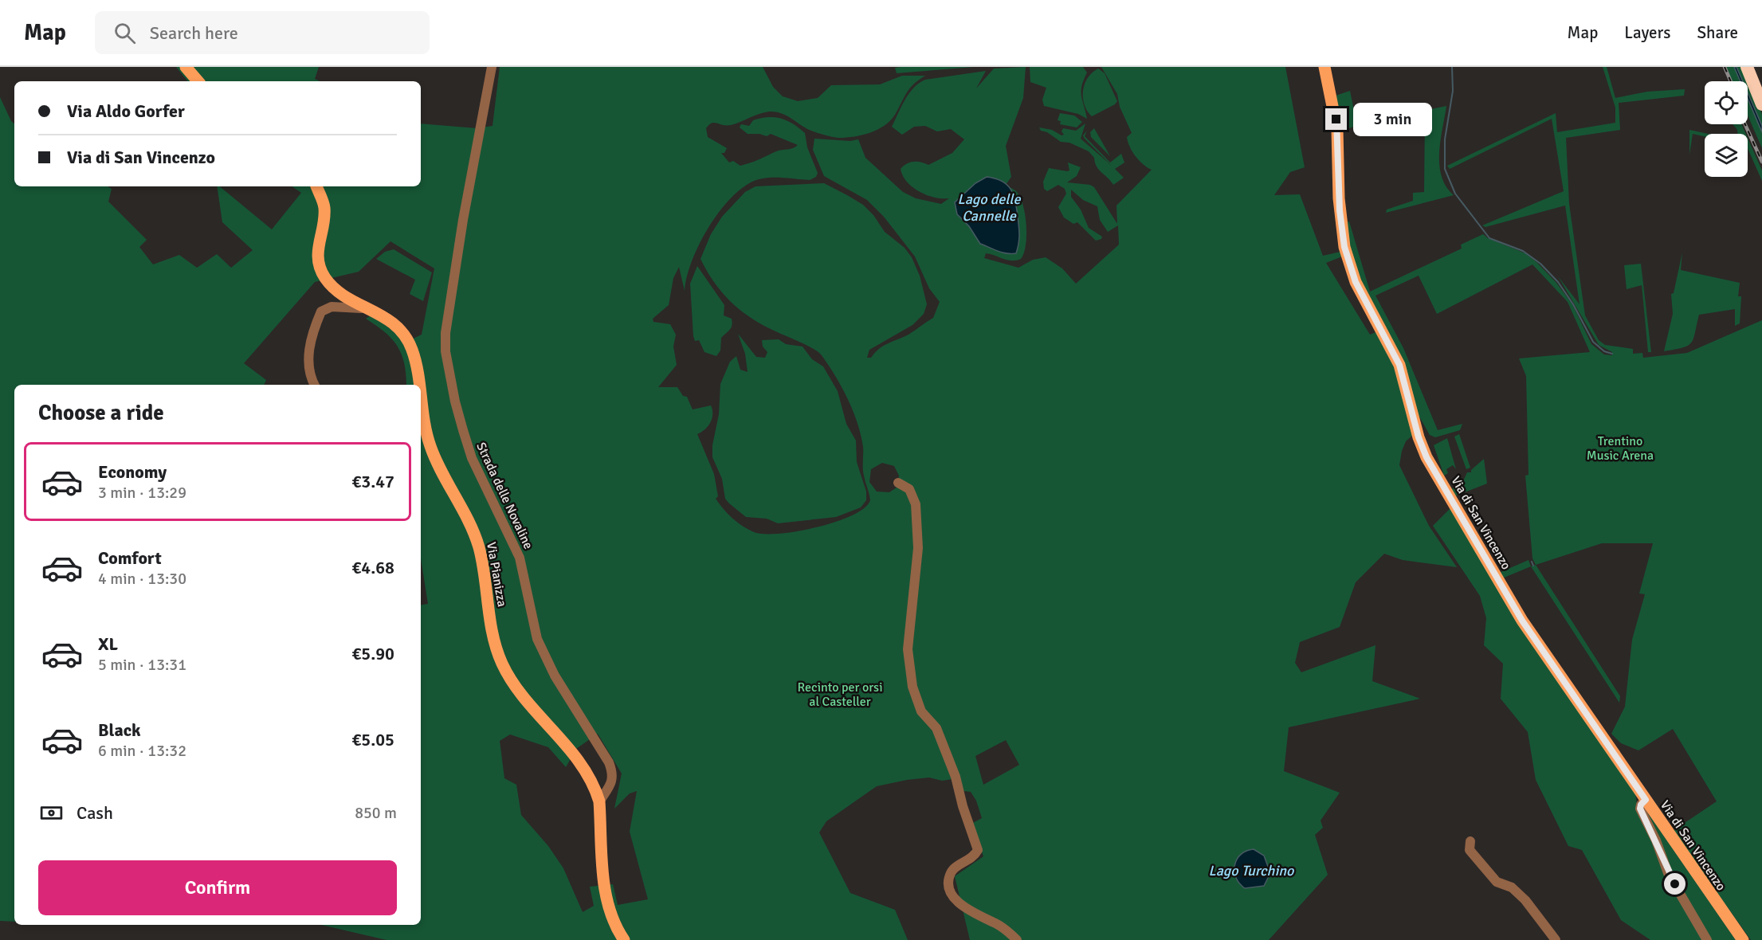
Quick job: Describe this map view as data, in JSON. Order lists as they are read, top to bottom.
{
  "streets": {
    "main road": ["Via di San Vincenzo", "Via Pianizza"],
    "street": ["Strada delle Novaline"]
  },
  "crossings": [
    ["Strada delle Novaline", "Via Pianizza"]
  ],
  "water": ["Lago delle Cannelle", "Lago Turchino"],
  "parks": ["Trentino Music Arena", "Recinto per orsi al Casteller"],
  "page": {
    "header": "Map",
    "search": "Search here",
    "nav": ["Map", "Layers", "Share"],
    "banner": ["Via Aldo Gorfer", "Via di San Vincenzo"],
    "bubble": "3 min",
    "heading": "Choose a ride",
    "list": [
      {
        "name": "Economy",
        "note": "3 min · 13:29",
        "value": "€3.47"
      },
      {
        "name": "Comfort",
        "note": "4 min · 13:30",
        "value": "€4.68"
      },
      {
        "name": "XL",
        "note": "5 min · 13:31",
        "value": "€5.90"
      },
      {
        "name": "Black",
        "note": "6 min · 13:32",
        "value": "€5.05"
      }
    ],
    "pay": ["Cash", "850 m"],
    "buttons": "Confirm"
  }
}
